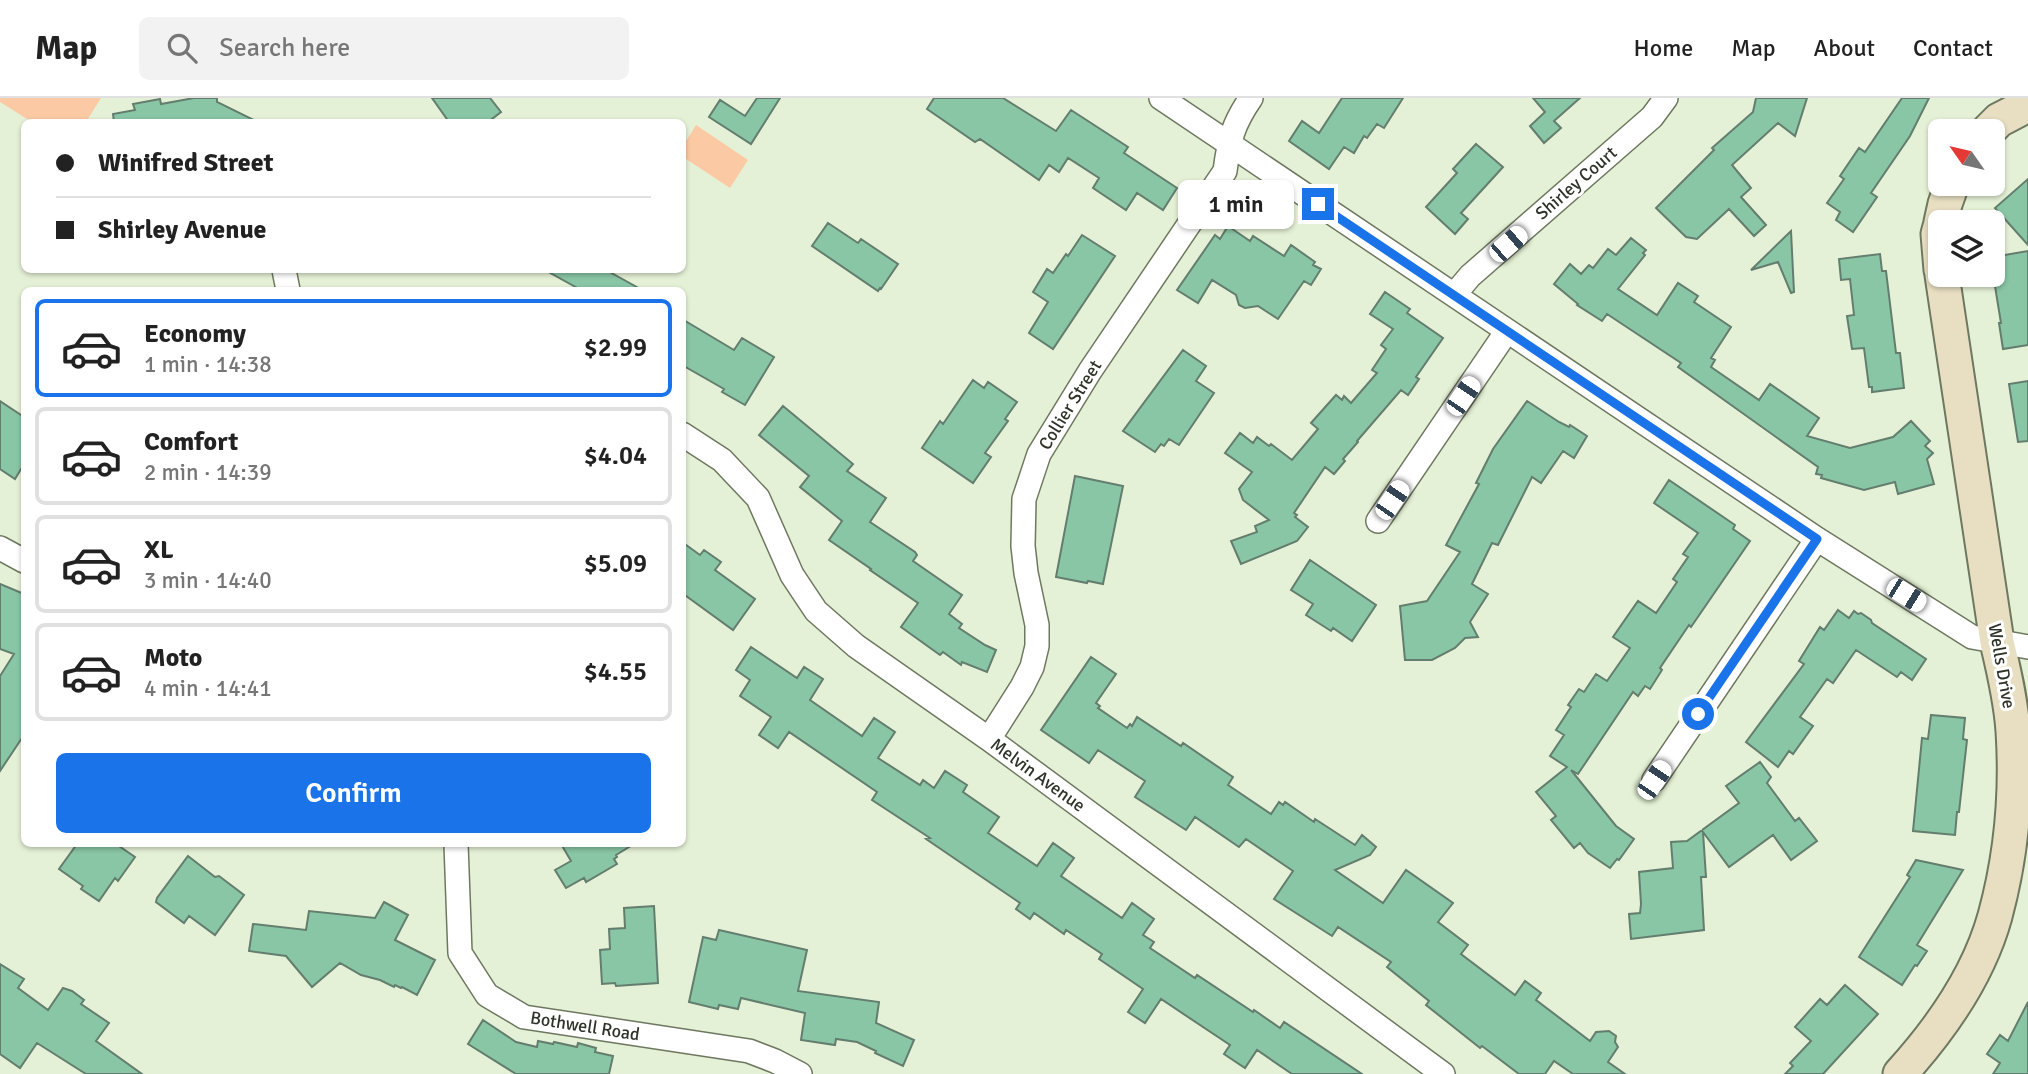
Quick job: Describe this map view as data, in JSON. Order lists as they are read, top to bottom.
{
  "streets": {
    "main road": ["Wells Drive"],
    "street": [
      "Shirley Court",
      "Collier Street",
      "Melvin Avenue",
      "Bothwell Road"
    ]
  },
  "crossings": [
    ["Collier Street", "Melvin Avenue"]
  ],
  "north": "top left",
  "page": {
    "header": "Map",
    "search": "Search here",
    "nav": [
      "Home",
      "Map",
      "About",
      "Contact"
    ],
    "banner": ["Winifred Street", "Shirley Avenue"],
    "bubble": "1 min",
    "list": [
      {
        "name": "Economy",
        "note": "1 min · 14:38",
        "value": "$2.99"
      },
      {
        "name": "Comfort",
        "note": "2 min · 14:39",
        "value": "$4.04"
      },
      {
        "name": "XL",
        "note": "3 min · 14:40",
        "value": "$5.09"
      },
      {
        "name": "Moto",
        "note": "4 min · 14:41",
        "value": "$4.55"
      }
    ],
    "buttons": "Confirm"
  }
}
